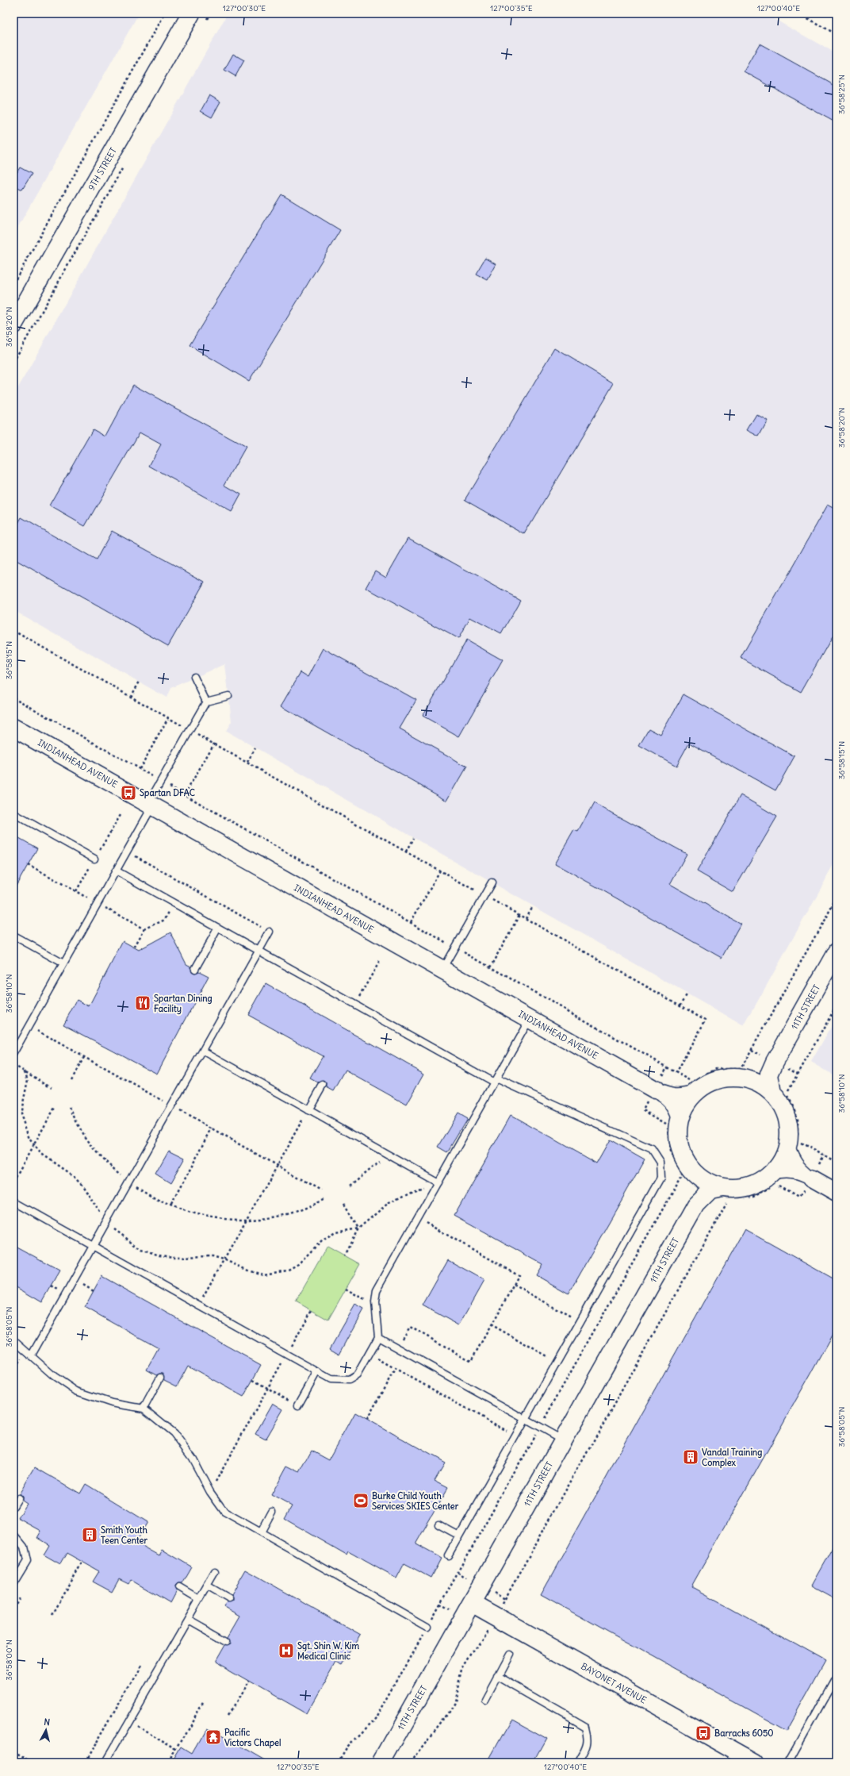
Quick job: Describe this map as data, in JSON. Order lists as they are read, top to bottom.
{
  "streets": {
    "main road": [
      "9TH STREET",
      "INDIANHEAD AVENUE",
      "11TH STREET",
      "BAYONET AVENUE"
    ]
  },
  "crossings": [
    ["11TH STREET", "BAYONET AVENUE"]
  ],
  "places": {
    "bus stop": ["Spartan DFAC", "Barracks 6050"],
    "restaurant": ["Spartan Dining Facility"],
    "building": ["Vandal Training Complex", "Smith Youth Teen Center"],
    "sports": ["Burke Child Youth Services SKIES Center"],
    "hospital": ["Sgt. Shin W. Kim Medical Clinic"],
    "temple": ["Pacific Victors Chapel"]
  },
  "north": "top",
  "coordinates": [
    "127°00'30\"E",
    "127°00'35\"E",
    "127°00'40\"E",
    "36°58'25\"N",
    "36°58'20\"N",
    "36°58'15\"N",
    "36°58'10\"N",
    "36°58'05\"N",
    "36°58'00\"N"
  ]
}
